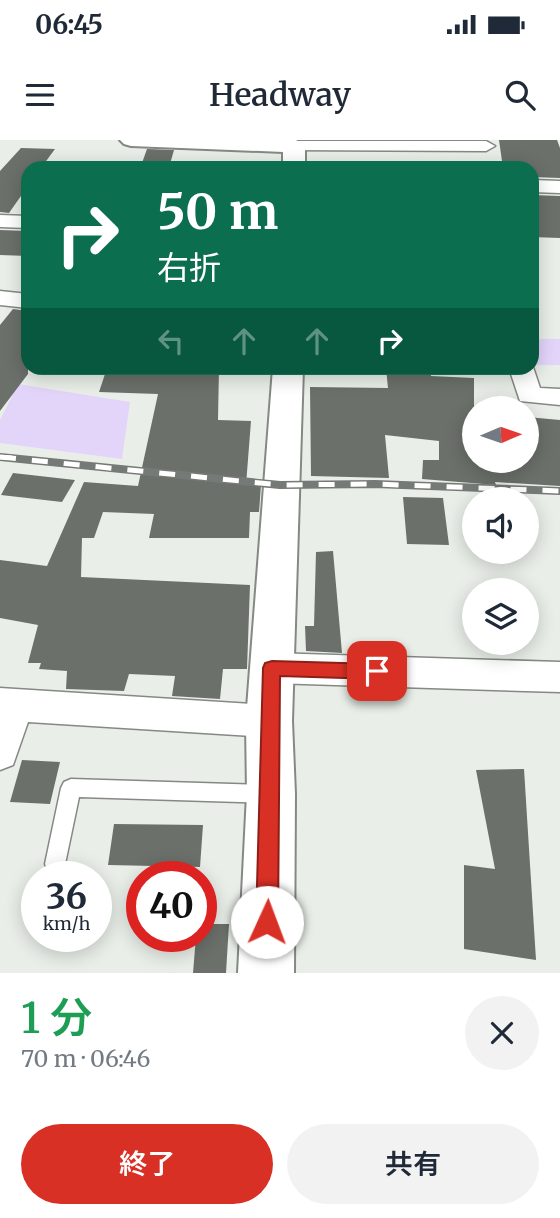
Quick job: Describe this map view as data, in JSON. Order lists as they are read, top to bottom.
{
  "north": "right",
  "page": {
    "status": "06:45",
    "header": "Headway",
    "turn": ["50 m", "右折"],
    "speed": "36 km/h",
    "limit": "40",
    "heading": ["1 分", "70 m · 06:46"],
    "buttons": ["終了", "共有"]
  }
}
